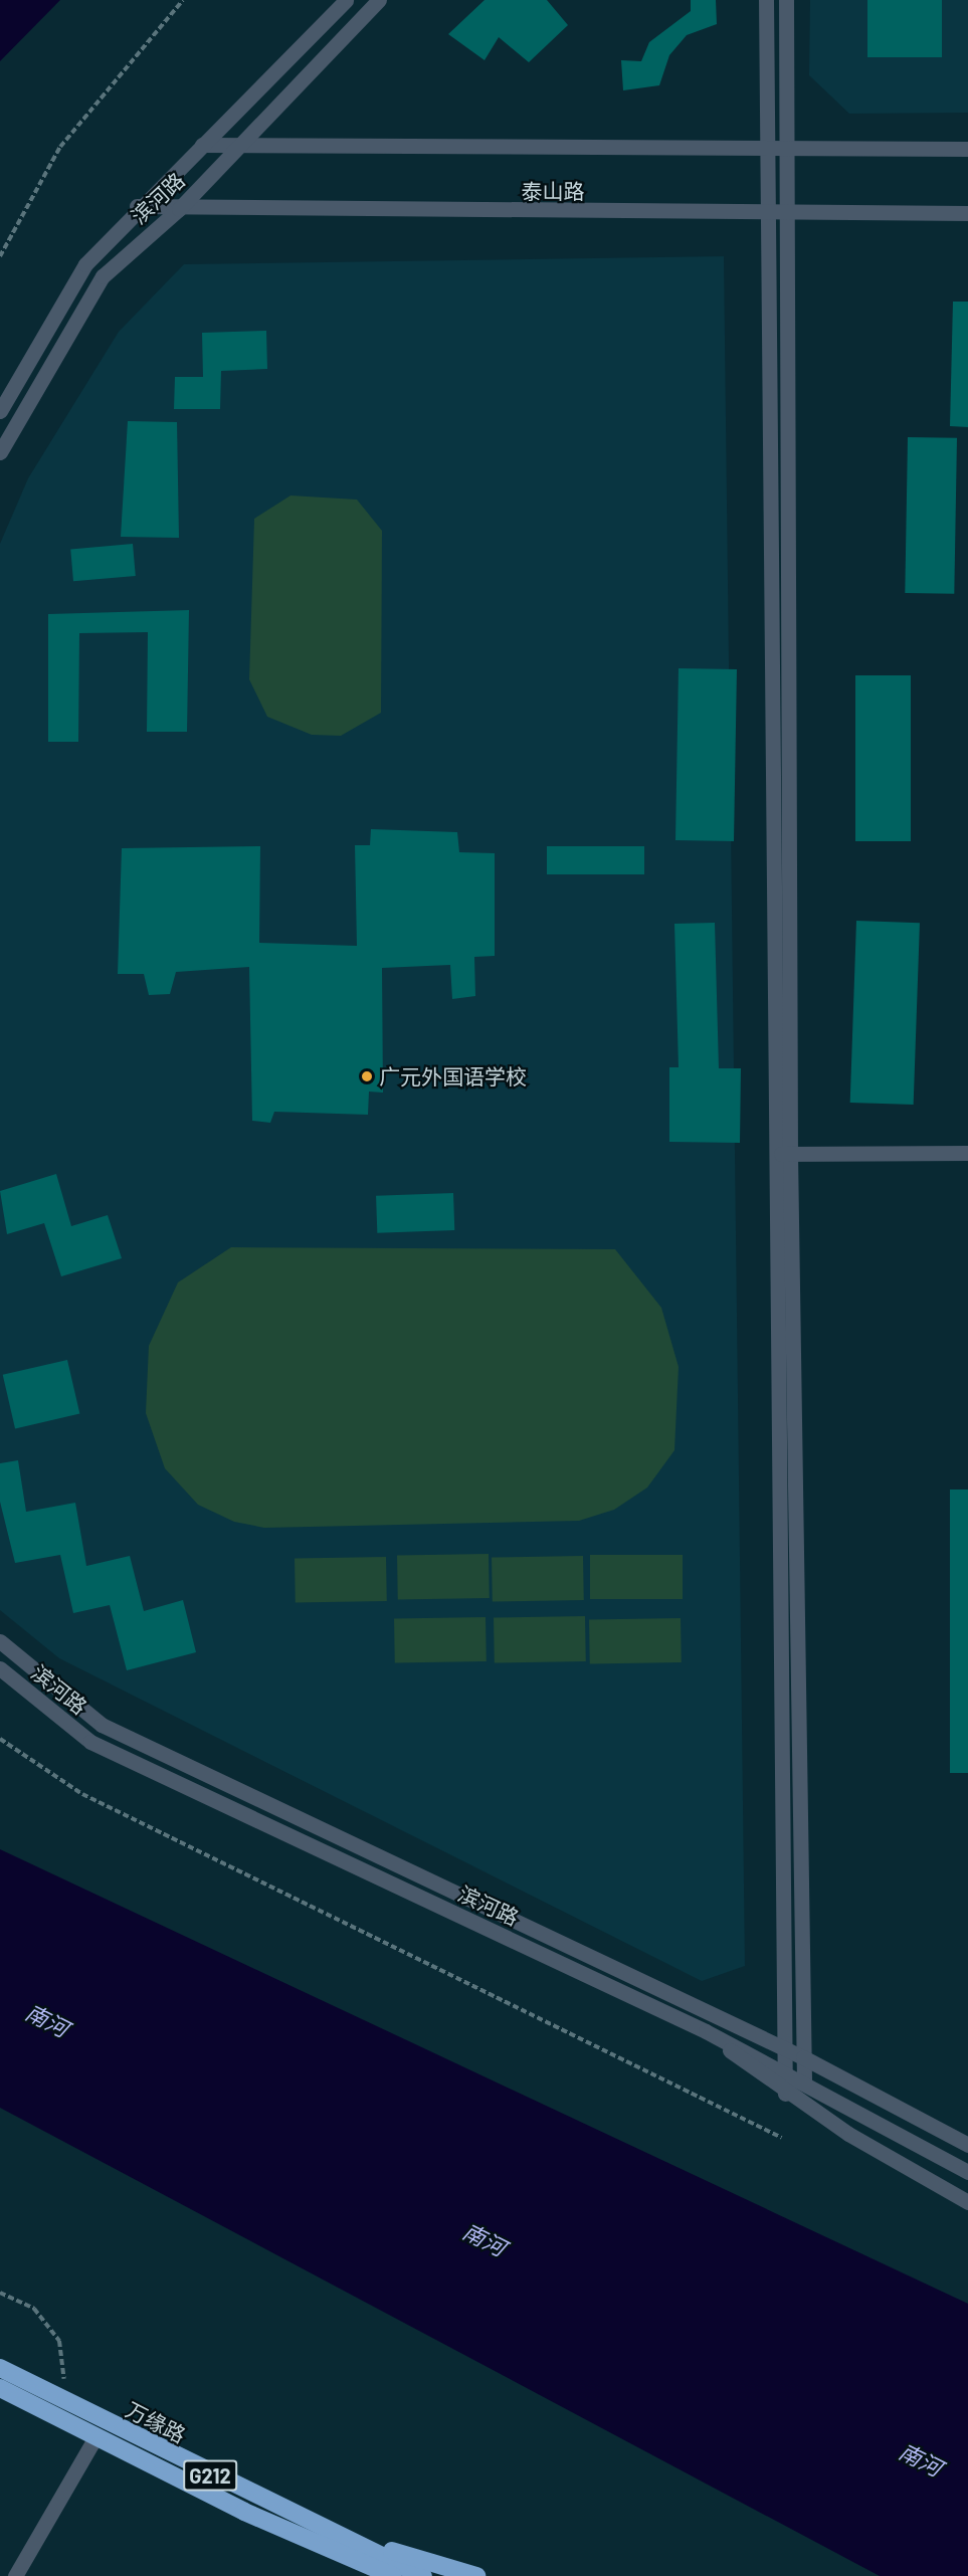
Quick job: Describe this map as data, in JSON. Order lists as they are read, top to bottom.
{
  "streets": {
    "highway": ["万缘路", "G212"],
    "street": ["泰山路", "滨河路"]
  },
  "crossings": [
    ["泰山路", "滨河路"]
  ],
  "water": ["南河"],
  "places": ["广元外国语学校"]
}
